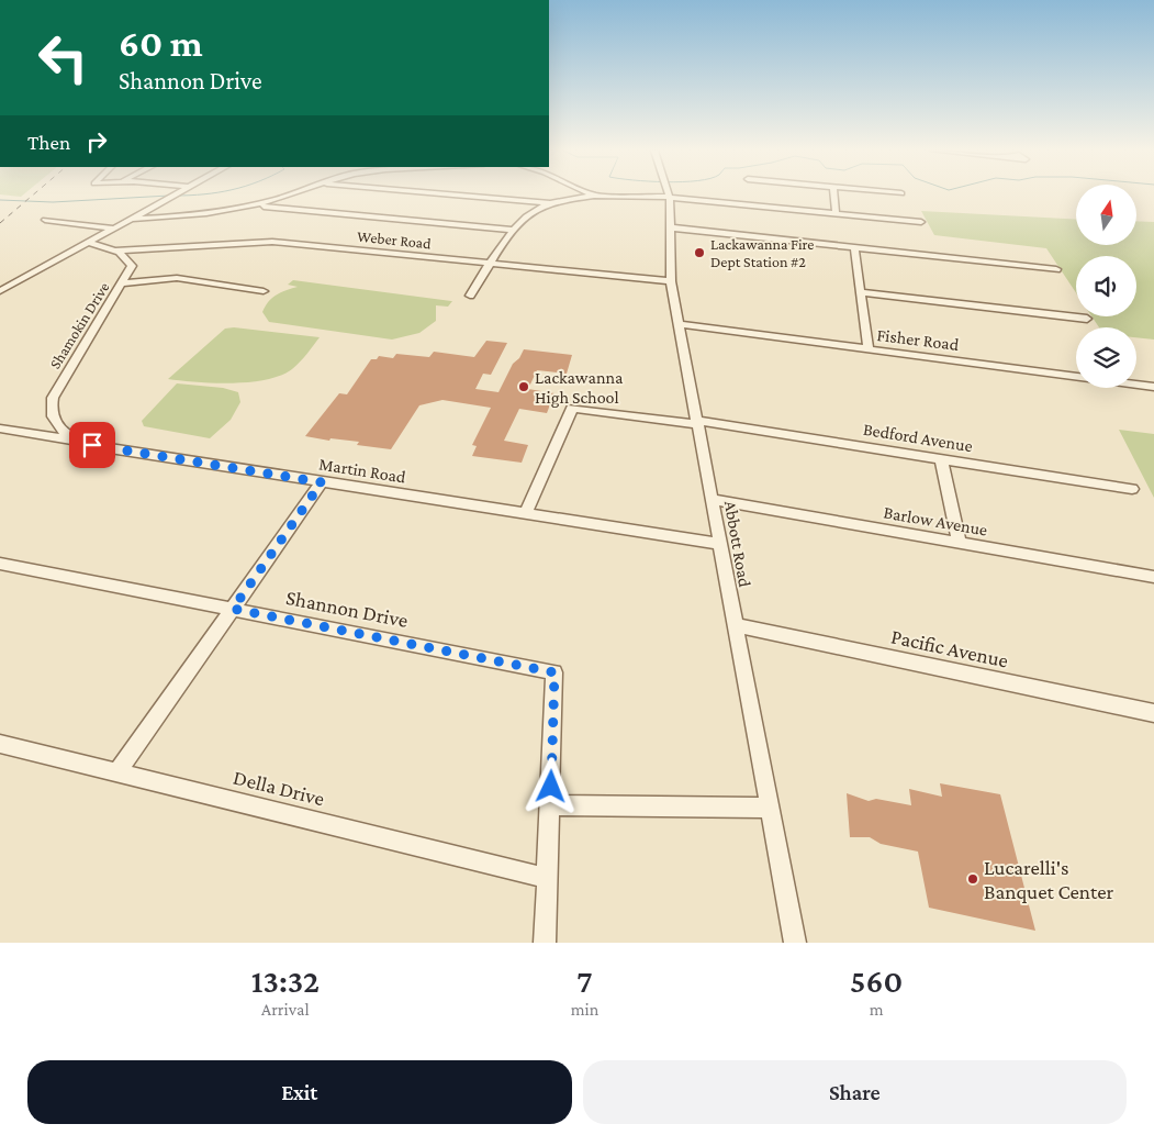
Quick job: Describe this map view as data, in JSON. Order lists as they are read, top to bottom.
{
  "streets": {
    "street": [
      "Weber Road",
      "Shamokin Drive",
      "Fisher Road",
      "Bedford Avenue",
      "Martin Road",
      "Barlow Avenue",
      "Abbott Road",
      "Shannon Drive",
      "Pacific Avenue",
      "Della Drive"
    ]
  },
  "crossings": [
    ["Weber Road", "Shamokin Drive"],
    ["Weber Road", "Abbott Road"],
    ["Shamokin Drive", "Martin Road"],
    ["Fisher Road", "Abbott Road"],
    ["Bedford Avenue", "Abbott Road"],
    ["Martin Road", "Abbott Road"],
    ["Barlow Avenue", "Abbott Road"],
    ["Abbott Road", "Pacific Avenue"]
  ],
  "places": ["Lackawanna Fire Dept Station #2", "Lackawanna High School", "Lucarelli's Banquet Center"],
  "north": "top",
  "page": {
    "turn": ["60 m", "Shannon Drive"],
    "then": "Then",
    "eta": [
      "13:32",
      "Arrival",
      "7",
      "min",
      "560",
      "m"
    ],
    "buttons": ["Exit", "Share"]
  }
}
